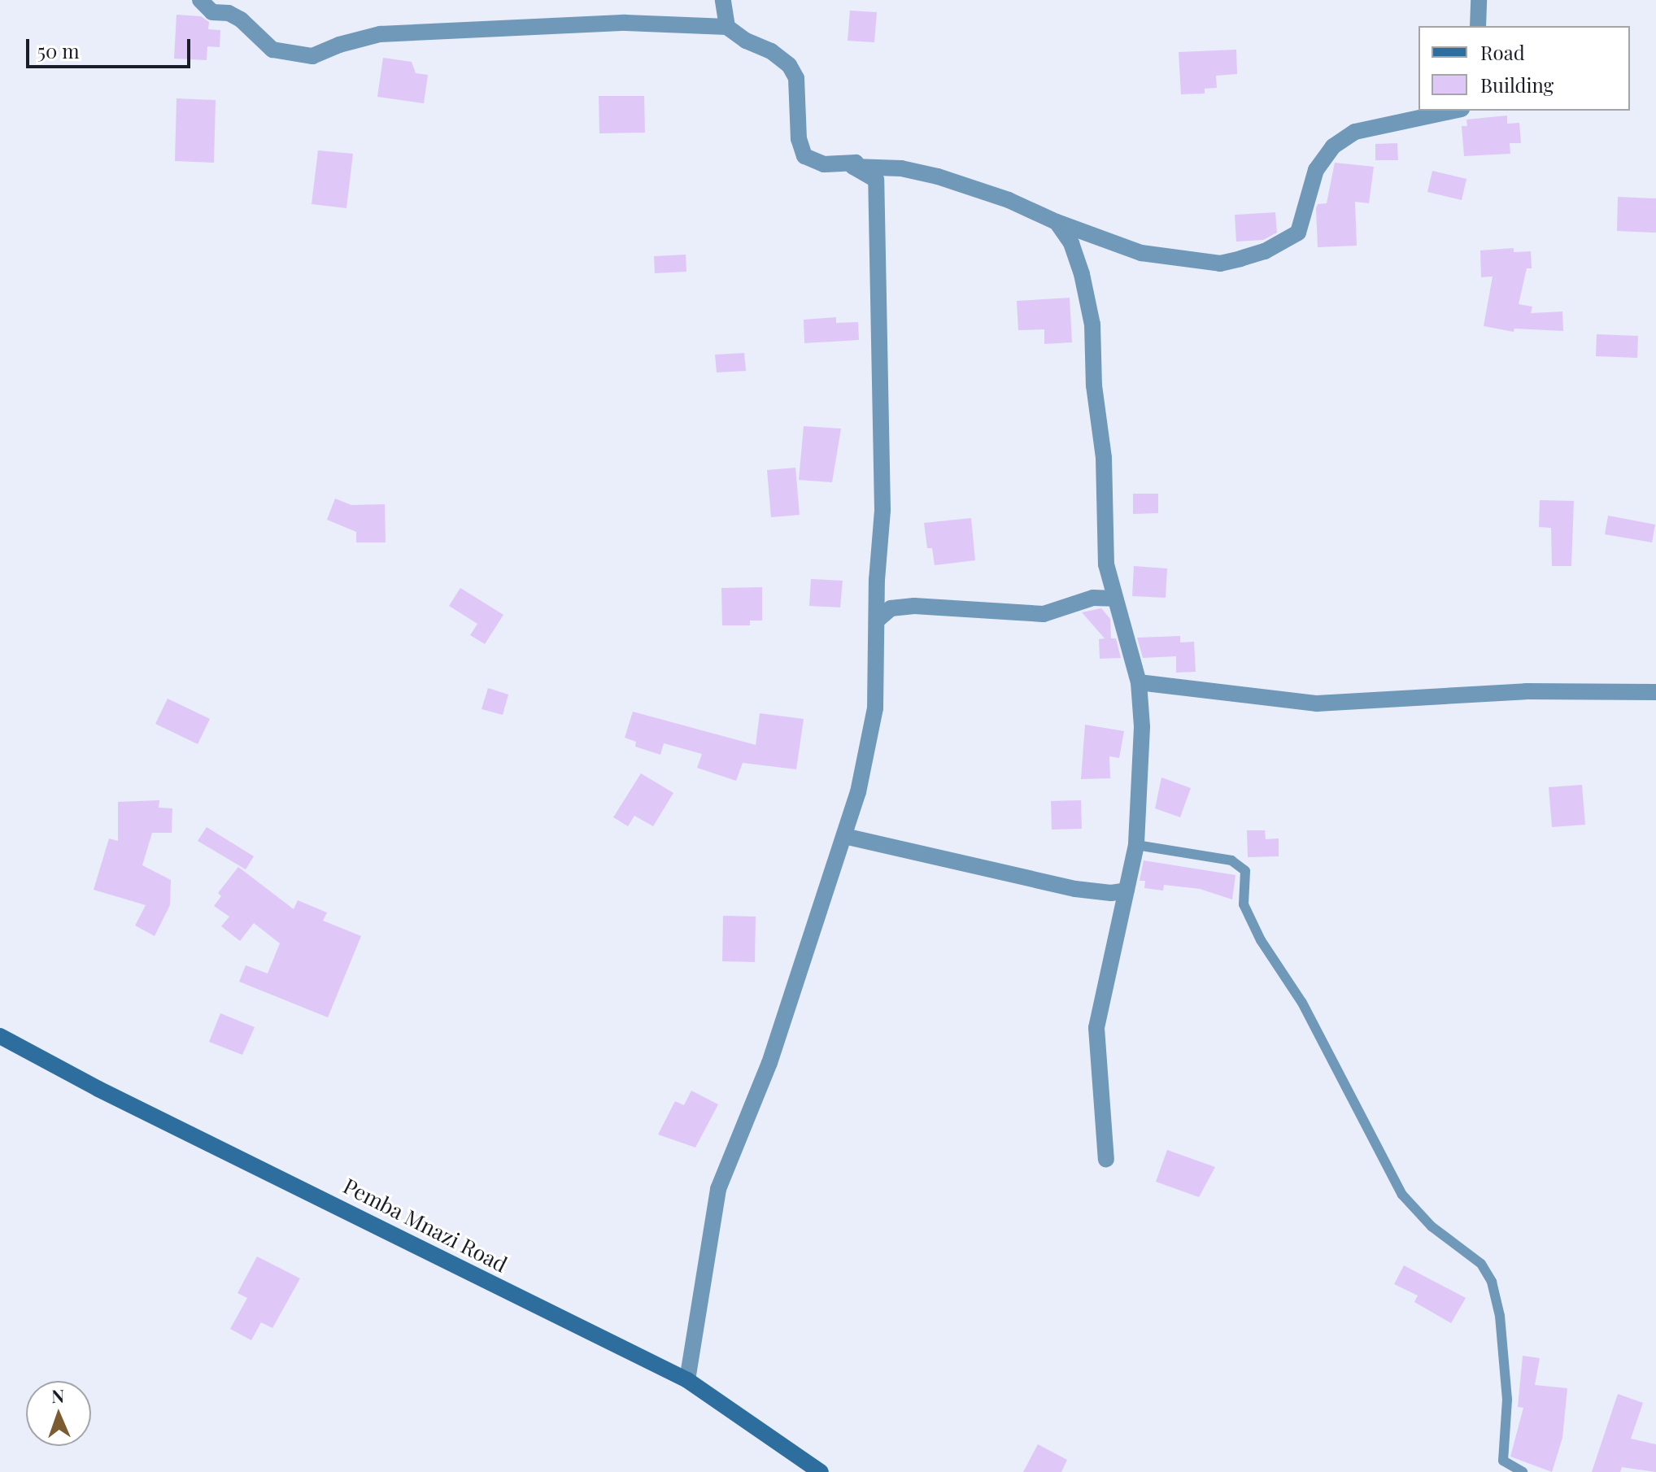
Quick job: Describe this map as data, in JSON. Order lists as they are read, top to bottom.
{
  "streets": {
    "main road": ["Pemba Mnazi Road"]
  },
  "legend": ["Road", "Building"],
  "scale_bar": "50 m",
  "north": "top"
}
